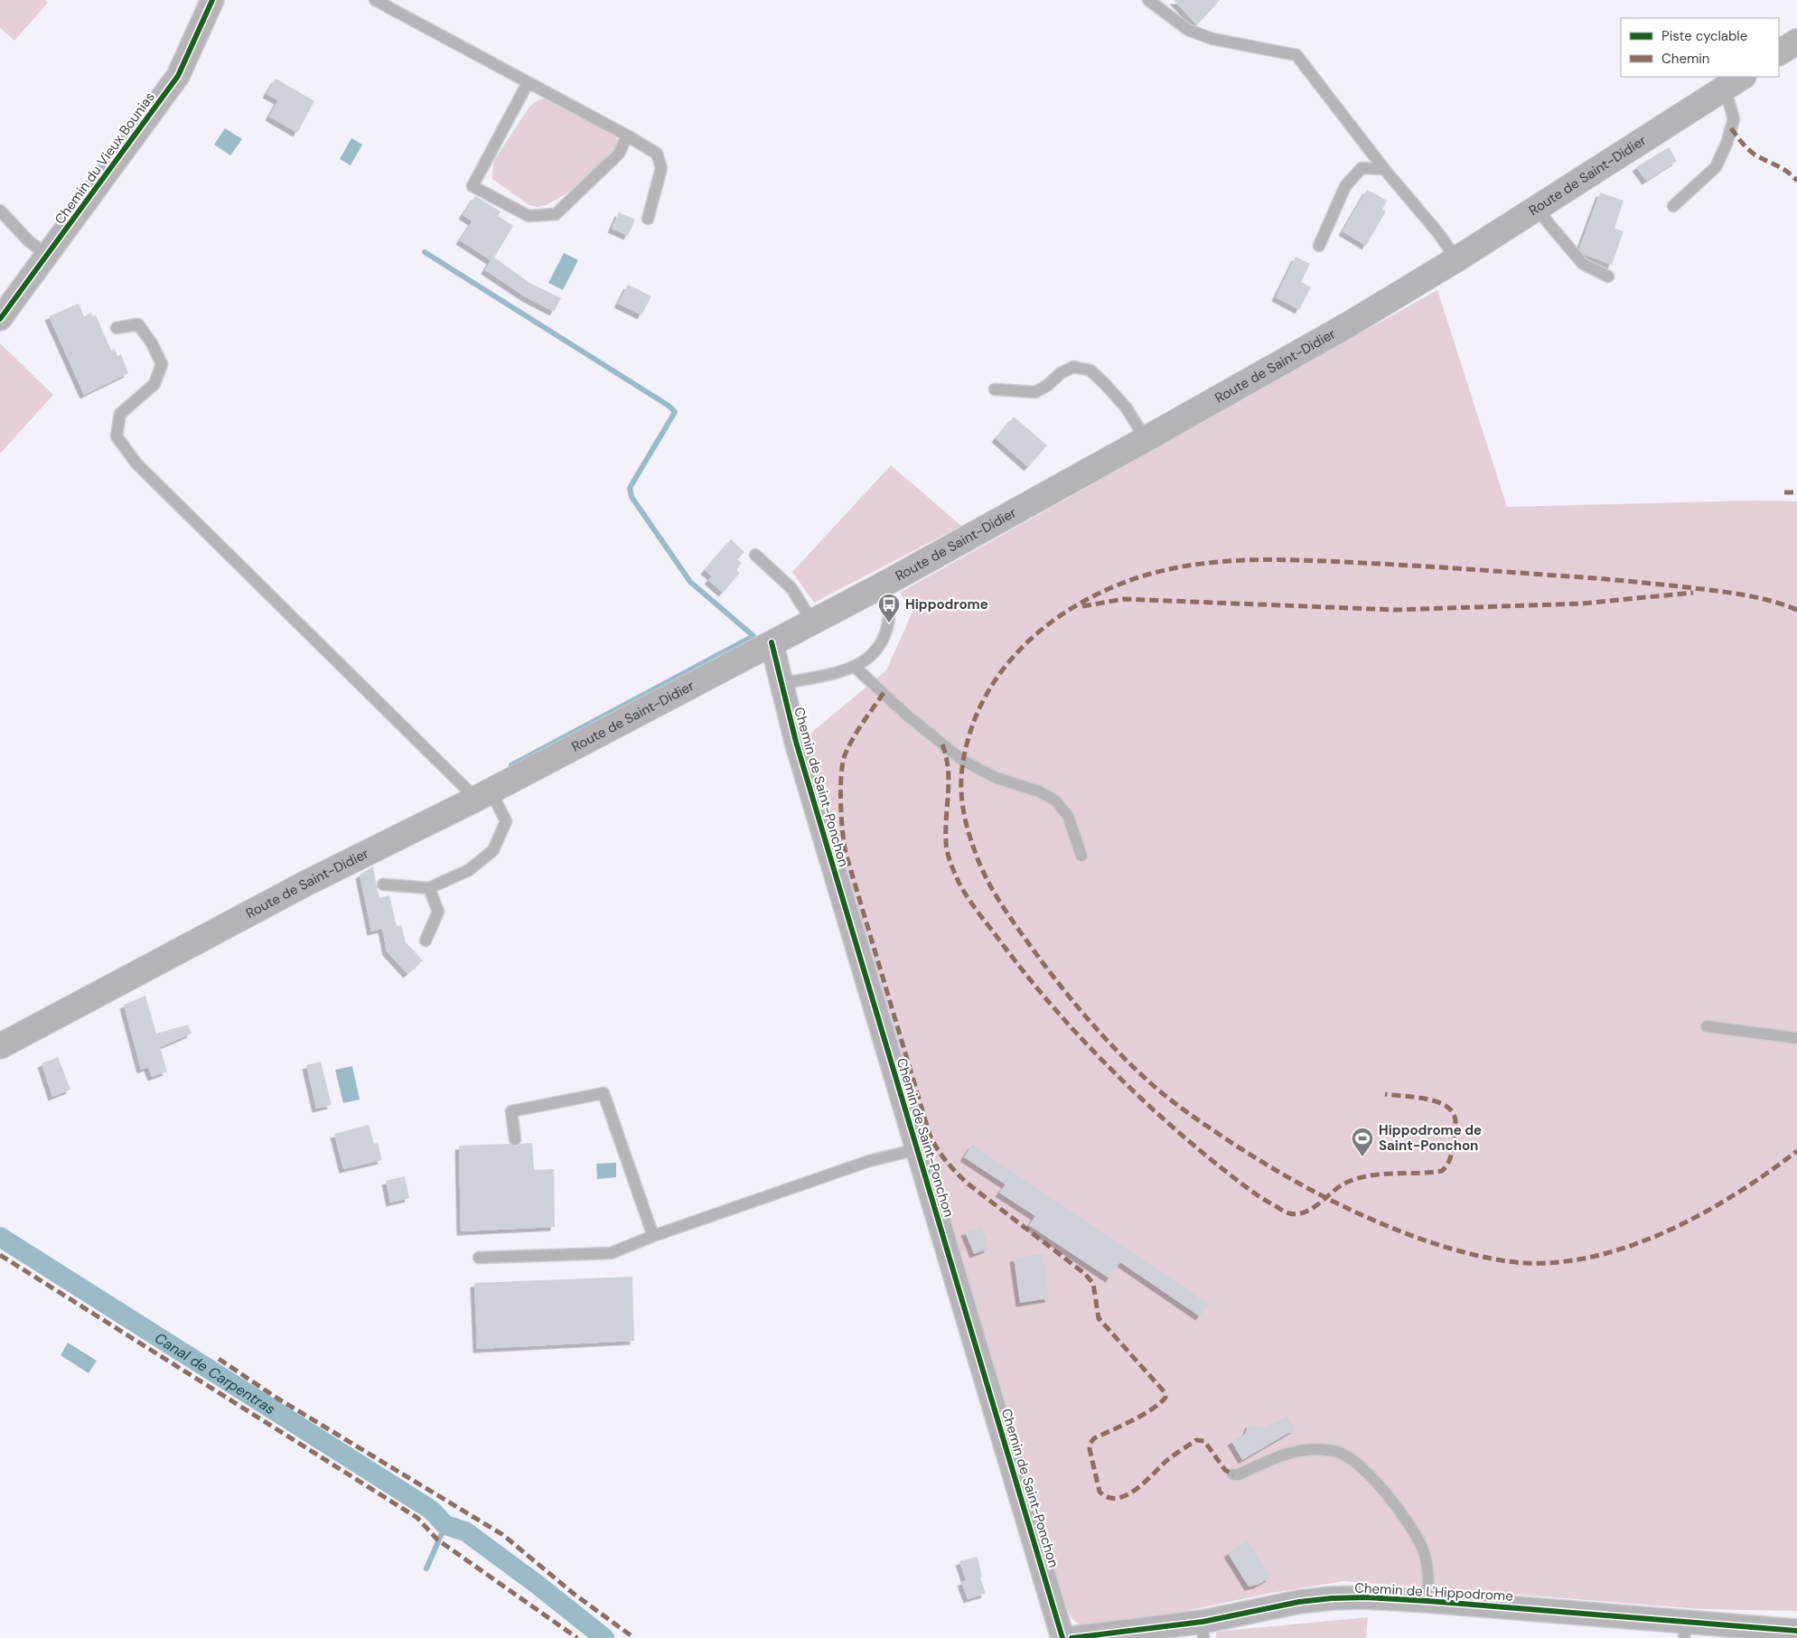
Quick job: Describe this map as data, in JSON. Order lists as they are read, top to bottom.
{
  "streets": {
    "main road": ["Route de Saint-Didier"],
    "street": ["Chemin du Vieux Bounias", "Chemin de Saint-Ponchon", "Chemin de L'Hippodrome"]
  },
  "crossings": [
    ["Route de Saint-Didier", "Chemin de Saint-Ponchon"]
  ],
  "water": ["Canal de Carpentras"],
  "places": {
    "bus stop": ["Hippodrome"],
    "sports": ["Hippodrome de Saint-Ponchon"]
  },
  "legend": ["Piste cyclable", "Chemin"]
}
